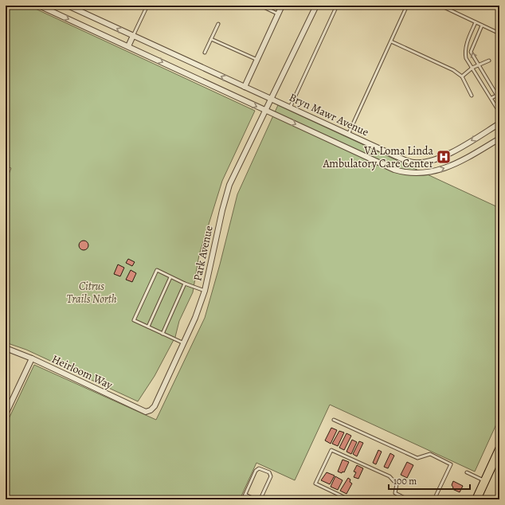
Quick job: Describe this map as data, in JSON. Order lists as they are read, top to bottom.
{
  "streets": {
    "street": ["Bryn Mawr Avenue", "Park Avenue", "Heirloom Way"]
  },
  "crossings": [
    ["Bryn Mawr Avenue", "Park Avenue"],
    ["Park Avenue", "Heirloom Way"]
  ],
  "parks": ["Citrus Trails North"],
  "places": {
    "hospital": ["VA Loma Linda Ambulatory Care Center"]
  },
  "scale_bar": "100 m"
}
